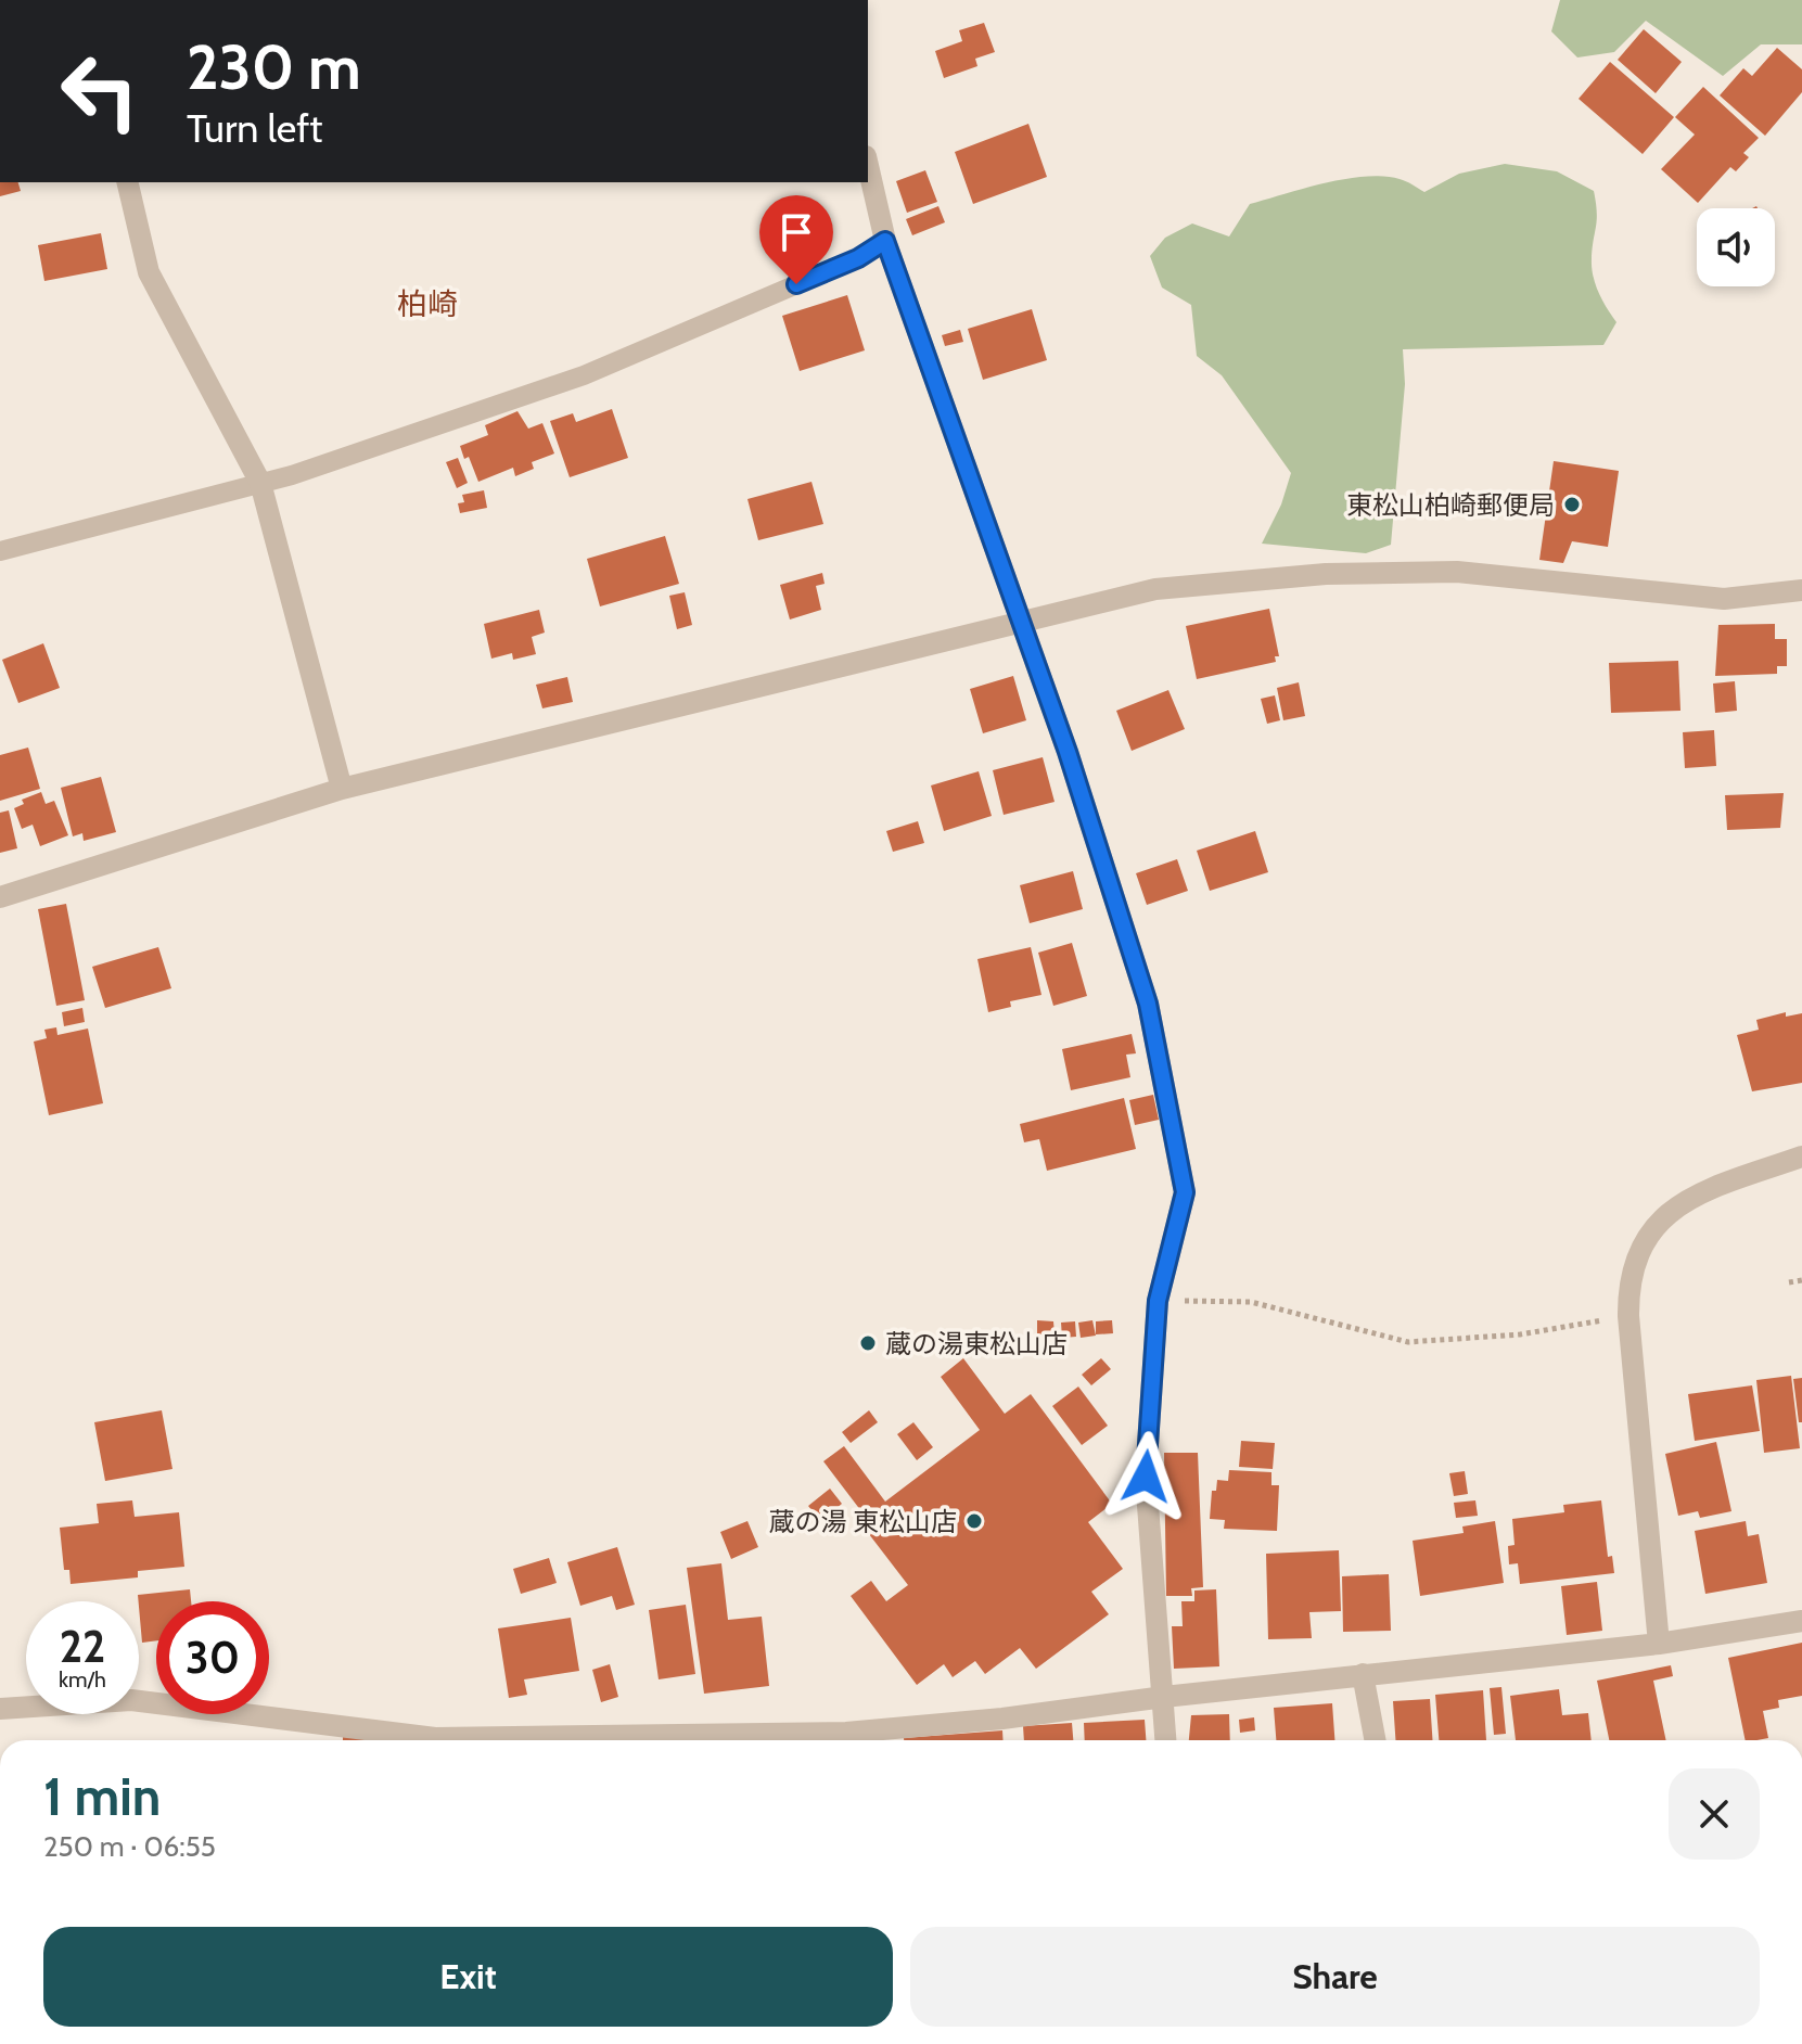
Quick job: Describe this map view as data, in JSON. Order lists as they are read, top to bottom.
{
  "districts": ["柏崎"],
  "places": ["東松山柏崎郵便局", "蔵の湯東松山店", "蔵の湯 東松山店"],
  "page": {
    "turn": ["230 m", "Turn left"],
    "speed": "22 km/h",
    "limit": "30",
    "heading": ["1 min", "250 m · 06:55"],
    "buttons": ["Exit", "Share"]
  }
}
